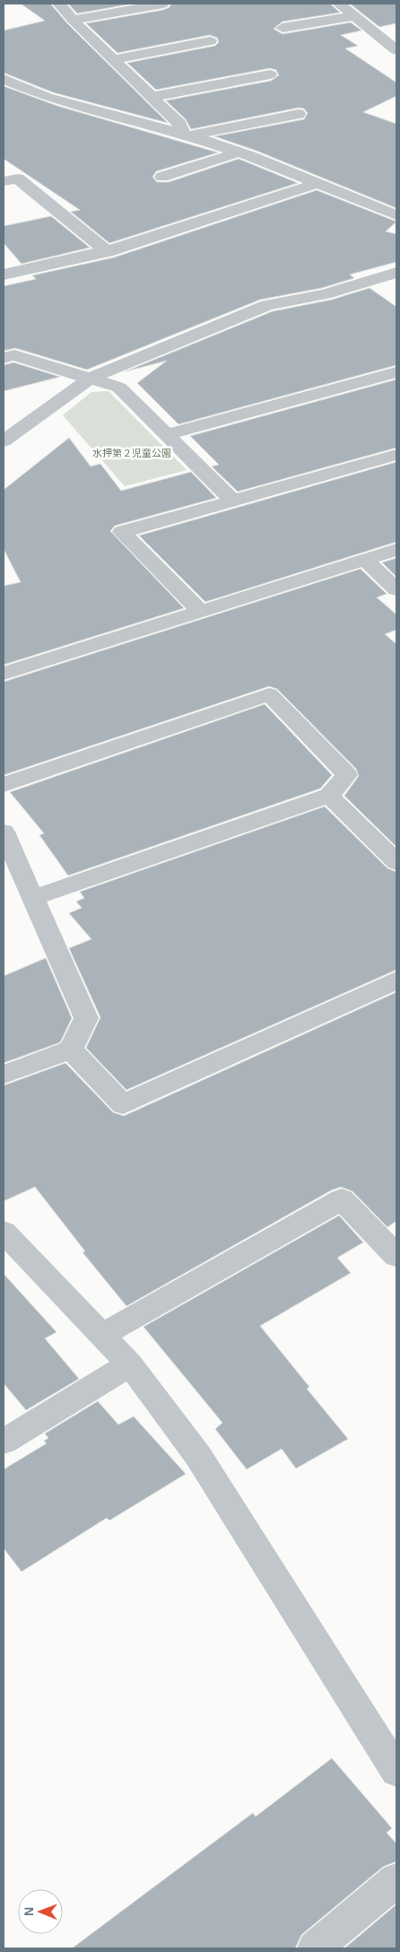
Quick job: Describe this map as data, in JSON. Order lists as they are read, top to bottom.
{
  "parks": ["水押第２児童公園"],
  "north": "left"
}
